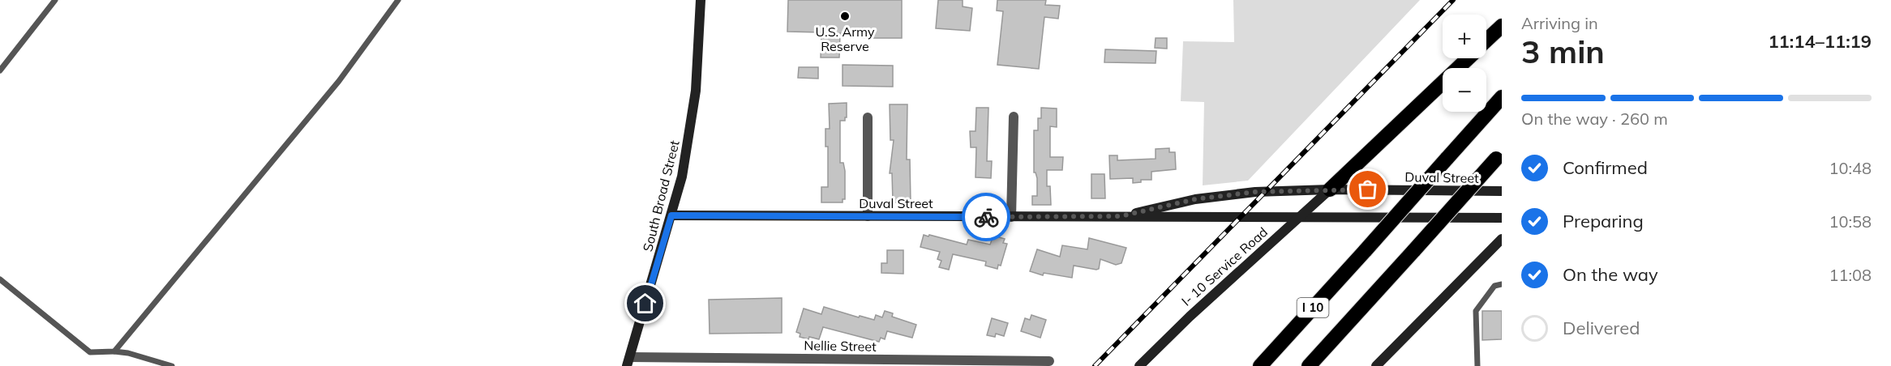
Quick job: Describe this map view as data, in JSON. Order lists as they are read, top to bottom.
{
  "streets": {
    "highway": ["I 10"],
    "street": [
      "Duval Street",
      "South Broad Street",
      "I- 10 Service Road",
      "Nellie Street"
    ]
  },
  "crossings": [
    ["Duval Street", "South Broad Street"],
    ["Duval Street", "I- 10 Service Road"],
    ["South Broad Street", "Nellie Street"]
  ],
  "places": ["U.S. Army Reserve"],
  "page": {
    "heading": ["3 min", "Arriving in", "11:14–11:19"],
    "map_buttons": ["+", "−"],
    "bar": "On the way · 260 m",
    "list": [
      ["Confirmed", "10:48"],
      ["Preparing", "10:58"],
      ["On the way", "11:08"],
      "Delivered"
    ]
  }
}
